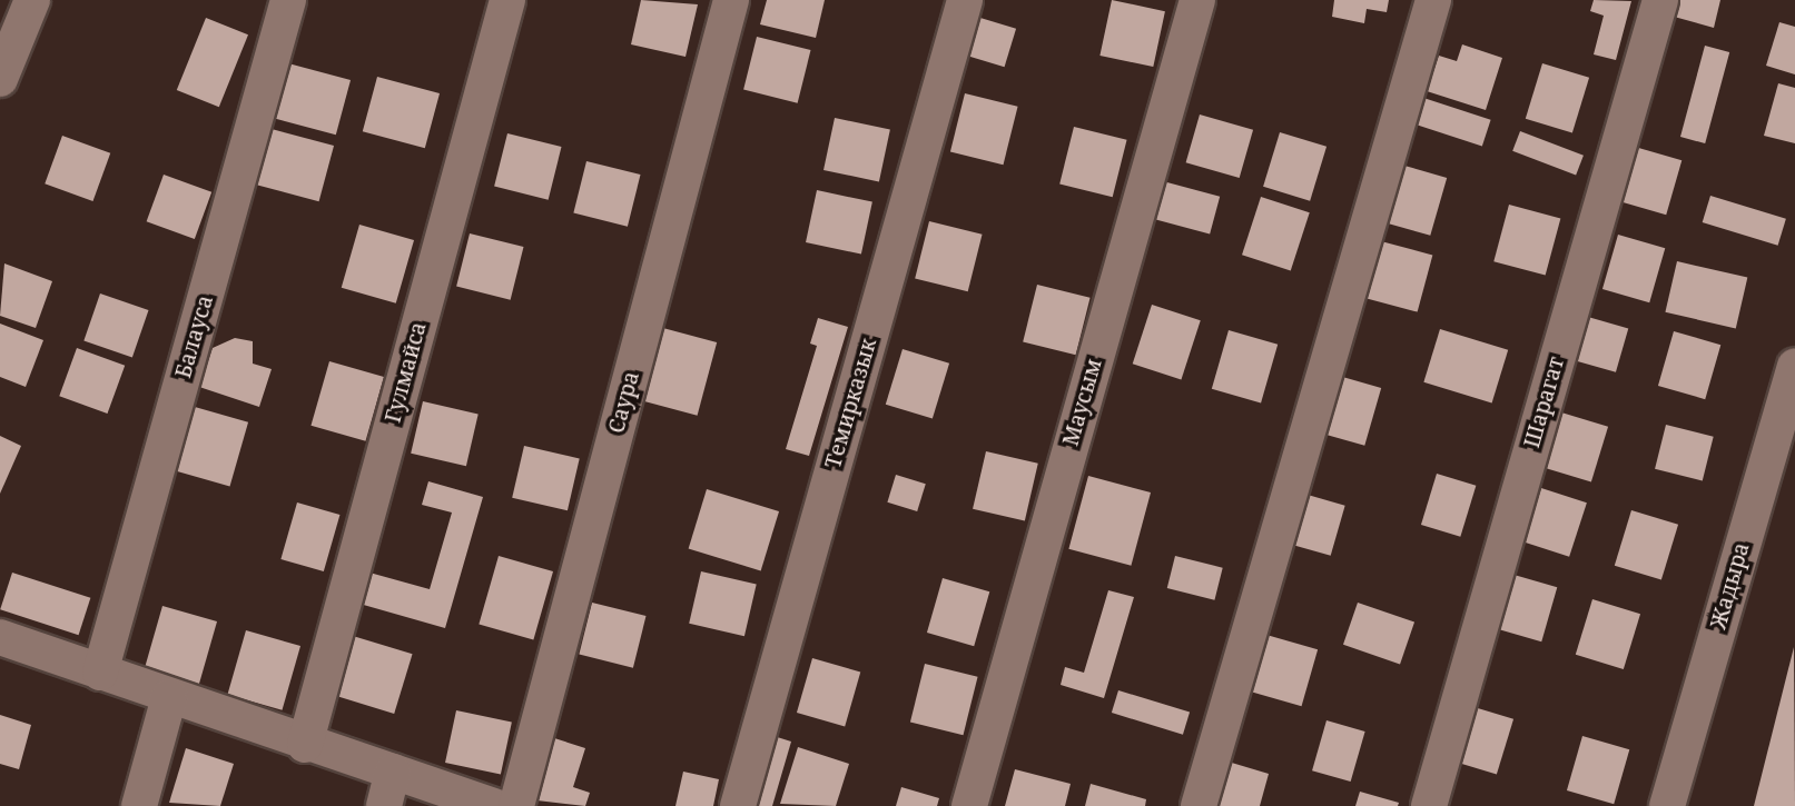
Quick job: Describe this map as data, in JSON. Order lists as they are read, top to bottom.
{
  "streets": {
    "street": [
      "Балауса",
      "Гулмайса",
      "Саура",
      "Маусым",
      "Шарагат",
      "Темирказык",
      "Жадыра"
    ]
  }
}
